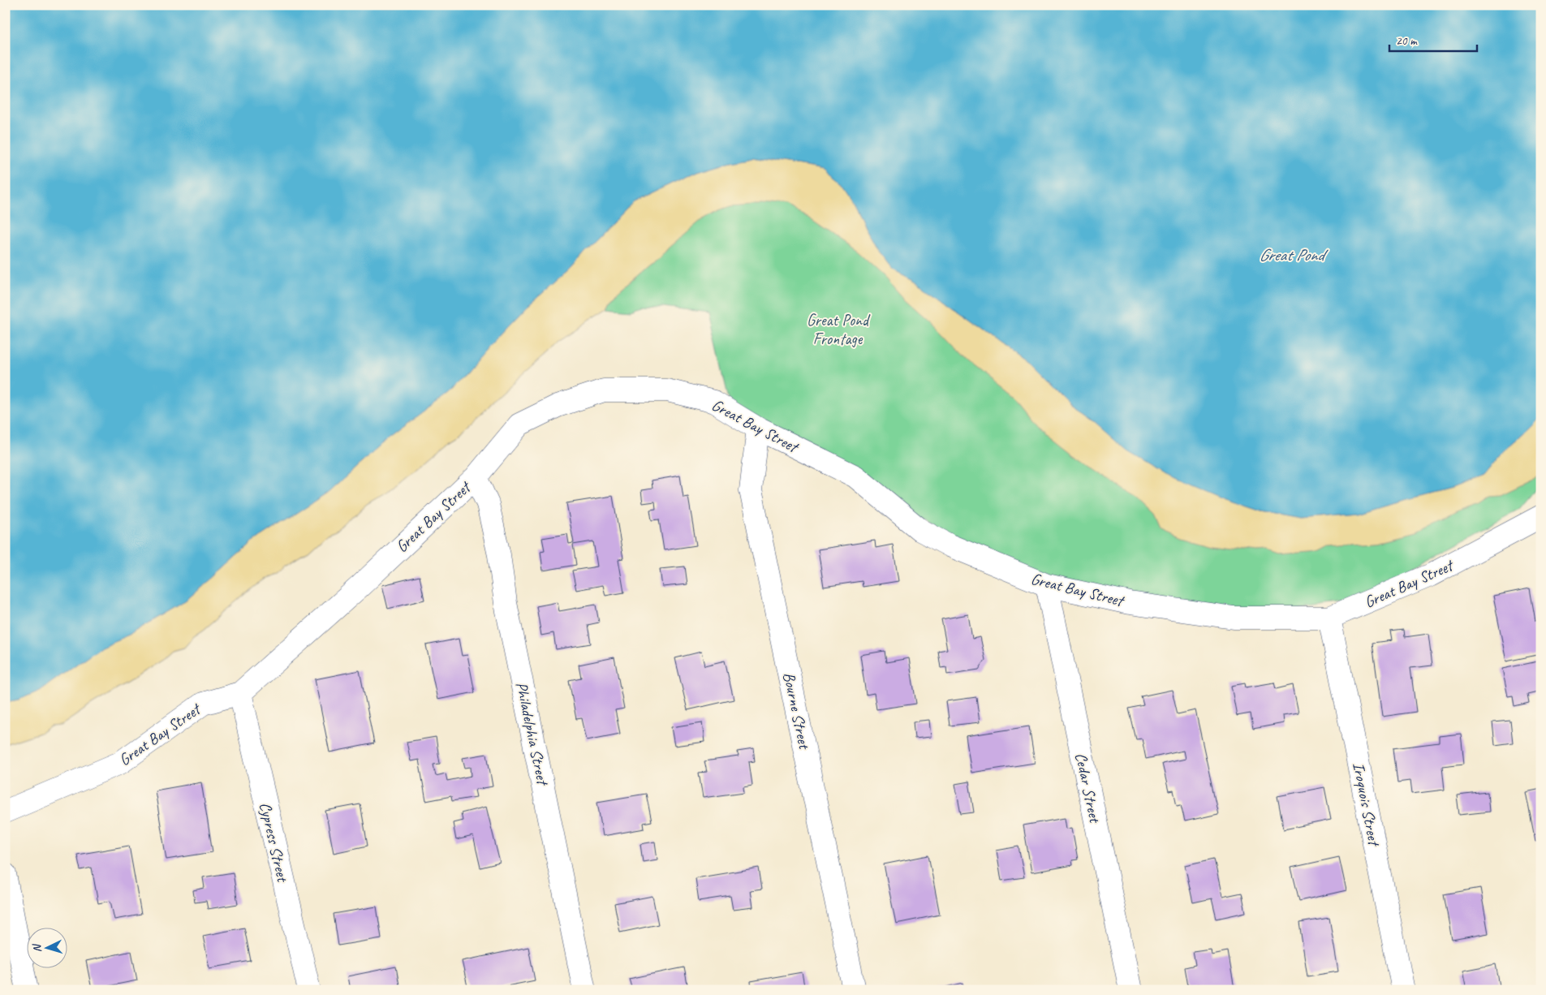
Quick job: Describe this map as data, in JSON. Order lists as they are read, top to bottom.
{
  "streets": {
    "street": [
      "Great Bay Street",
      "Bourne Street",
      "Philadelphia Street",
      "Cedar Street",
      "Iroquois Street",
      "Cypress Street"
    ]
  },
  "crossings": [
    ["Great Bay Street", "Bourne Street"],
    ["Great Bay Street", "Philadelphia Street"],
    ["Great Bay Street", "Cedar Street"],
    ["Great Bay Street", "Iroquois Street"],
    ["Great Bay Street", "Cypress Street"]
  ],
  "water": ["Great Pond"],
  "parks": ["Great Pond Frontage"],
  "scale_bar": "20 m",
  "north": "left"
}
